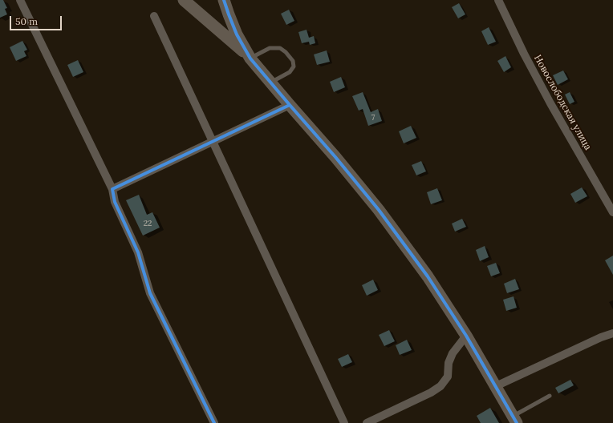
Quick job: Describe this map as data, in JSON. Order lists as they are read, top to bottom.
{
  "streets": {
    "street": ["Новослободская улица"]
  },
  "house_numbers": ["7", "22"],
  "scale_bar": "50 m"
}
